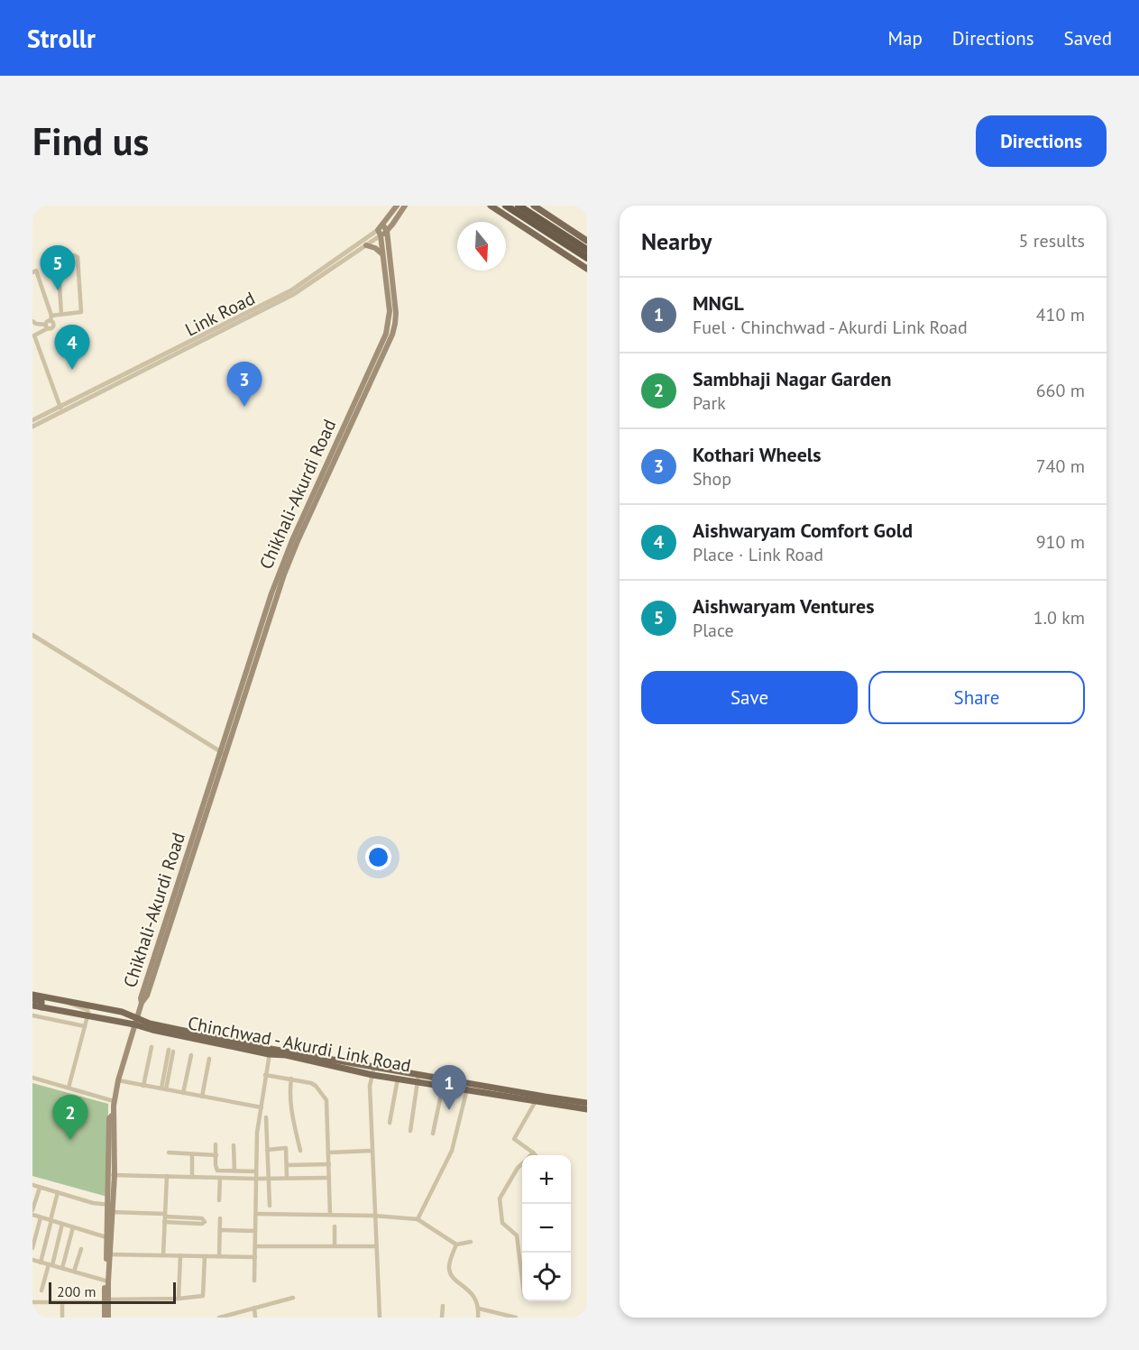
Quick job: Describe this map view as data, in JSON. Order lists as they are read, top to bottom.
{
  "streets": {
    "main road": ["Link Road", "Chikhali-Akurdi Road", "Chinchwad - Akurdi Link Road"]
  },
  "crossings": [
    ["Link Road", "Chikhali-Akurdi Road"],
    ["Chikhali-Akurdi Road", "Chinchwad - Akurdi Link Road"]
  ],
  "scale_bar": "200 m",
  "north": "bottom",
  "page": {
    "header": "Strollr",
    "nav": ["Map", "Directions", "Saved"],
    "buttons": [
      "Directions",
      ["Save", "Share"]
    ],
    "title": "Find us",
    "heading": ["Nearby", "5 results"],
    "pins": [
      "5",
      "4",
      "3",
      "1",
      "2"
    ],
    "list": [
      {
        "mark": "1",
        "name": "MNGL",
        "note": "Fuel · Chinchwad - Akurdi Link Road",
        "value": "410 m"
      },
      {
        "mark": "2",
        "name": "Sambhaji Nagar Garden",
        "note": "Park",
        "value": "660 m"
      },
      {
        "mark": "3",
        "name": "Kothari Wheels",
        "note": "Shop",
        "value": "740 m"
      },
      {
        "mark": "4",
        "name": "Aishwaryam Comfort Gold",
        "note": "Place · Link Road",
        "value": "910 m"
      },
      {
        "mark": "5",
        "name": "Aishwaryam Ventures",
        "note": "Place",
        "value": "1.0 km"
      }
    ],
    "map_buttons": ["+", "−"],
    "scale": "200 m"
  }
}
